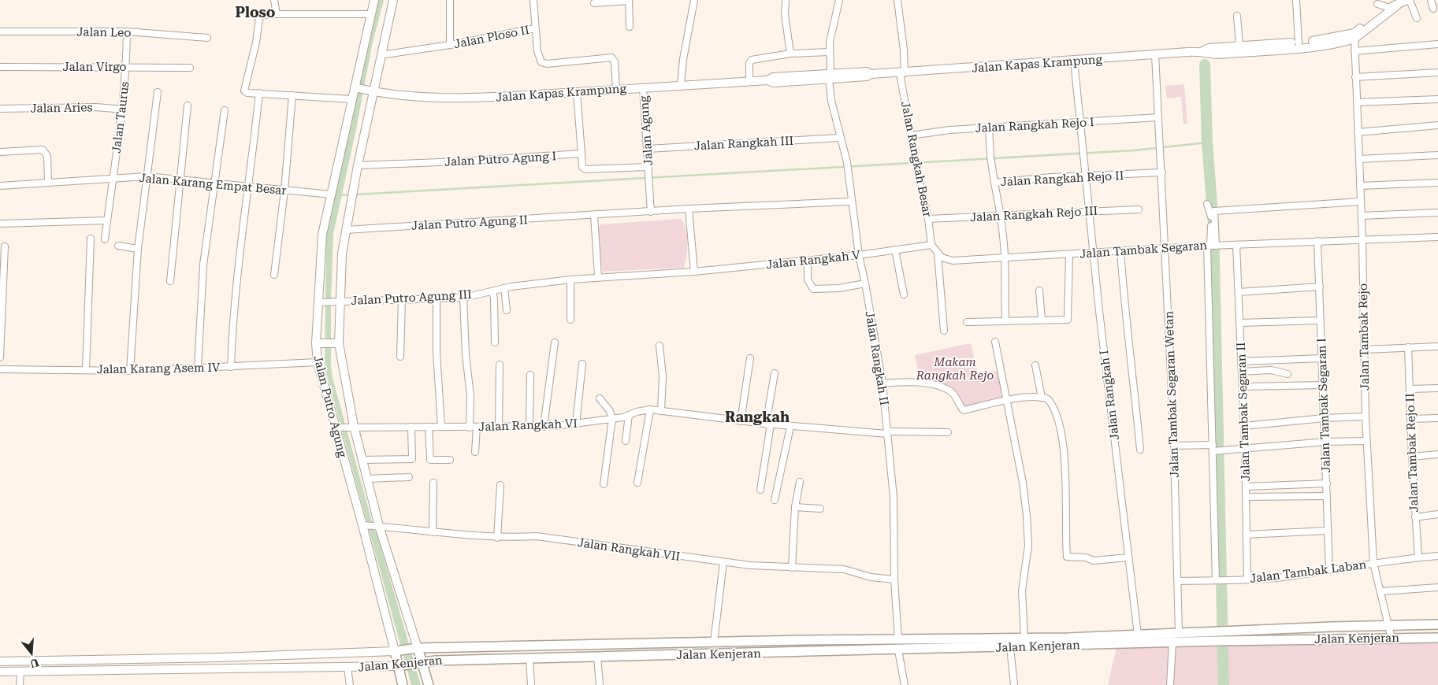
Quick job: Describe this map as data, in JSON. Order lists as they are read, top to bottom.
{
  "streets": {
    "highway": ["Jalan Kenjeran"],
    "main road": ["Jalan Kapas Krampung", "Jalan Putro Agung"],
    "street": [
      "Jalan Leo",
      "Jalan Ploso II",
      "Jalan Virgo",
      "Jalan Aries",
      "Jalan Taurus",
      "Jalan Rangkah Rejo I",
      "Jalan Agung",
      "Jalan Rangkah III",
      "Jalan Putro Agung I",
      "Jalan Rangkah Besar",
      "Jalan Rangkah Rejo II",
      "Jalan Karang Empat Besar",
      "Jalan Rangkah Rejo III",
      "Jalan Putro Agung II",
      "Jalan Tambak Segaran",
      "Jalan Rangkah V",
      "Jalan Putro Agung III",
      "Jalan Tambak Rejo",
      "Jalan Rangkah II",
      "Jalan Karang Asem IV",
      "Jalan Tambak Segaran Wetan",
      "Jalan Rangkah I",
      "Jalan Tambak Segaran I",
      "Jalan Tambak Segaran II",
      "Jalan Rangkah VI",
      "Jalan Tambak Rejo II",
      "Jalan Rangkah VII",
      "Jalan Tambak Laban"
    ]
  },
  "crossings": [
    ["Jalan Leo", "Jalan Taurus"],
    ["Jalan Ploso II", "Jalan Kapas Krampung"],
    ["Jalan Ploso II", "Jalan Putro Agung"],
    ["Jalan Kapas Krampung", "Jalan Agung"],
    ["Jalan Kapas Krampung", "Jalan Rangkah Besar"],
    ["Jalan Kapas Krampung", "Jalan Tambak Rejo"],
    ["Jalan Kapas Krampung", "Jalan Rangkah II"],
    ["Jalan Kapas Krampung", "Jalan Rangkah I"],
    ["Jalan Kapas Krampung", "Jalan Putro Agung"],
    ["Jalan Virgo", "Jalan Taurus"],
    ["Jalan Aries", "Jalan Taurus"],
    ["Jalan Taurus", "Jalan Karang Empat Besar"],
    ["Jalan Rangkah Rejo I", "Jalan Rangkah Besar"],
    ["Jalan Rangkah Rejo I", "Jalan Rangkah Rejo II"],
    ["Jalan Rangkah Rejo I", "Jalan Tambak Segaran Wetan"],
    ["Jalan Rangkah Rejo I", "Jalan Rangkah I"],
    ["Jalan Agung", "Jalan Rangkah III"],
    ["Jalan Agung", "Jalan Putro Agung II"],
    ["Jalan Rangkah III", "Jalan Rangkah II"],
    ["Jalan Putro Agung I", "Jalan Putro Agung"],
    ["Jalan Rangkah Besar", "Jalan Rangkah Rejo III"],
    ["Jalan Rangkah Besar", "Jalan Rangkah V"],
    ["Jalan Rangkah Rejo II", "Jalan Tambak Segaran Wetan"],
    ["Jalan Rangkah Rejo II", "Jalan Rangkah I"],
    ["Jalan Karang Empat Besar", "Jalan Putro Agung"],
    ["Jalan Rangkah Rejo III", "Jalan Rangkah I"],
    ["Jalan Putro Agung II", "Jalan Putro Agung"],
    ["Jalan Tambak Segaran", "Jalan Tambak Rejo"],
    ["Jalan Tambak Segaran", "Jalan Tambak Segaran Wetan"],
    ["Jalan Tambak Segaran", "Jalan Rangkah I"],
    ["Jalan Tambak Segaran", "Jalan Tambak Segaran I"],
    ["Jalan Tambak Segaran", "Jalan Tambak Segaran II"],
    ["Jalan Rangkah V", "Jalan Putro Agung III"],
    ["Jalan Rangkah V", "Jalan Rangkah II"],
    ["Jalan Putro Agung III", "Jalan Putro Agung"],
    ["Jalan Tambak Rejo", "Jalan Tambak Laban"],
    ["Jalan Tambak Rejo", "Jalan Kenjeran"],
    ["Jalan Rangkah II", "Jalan Rangkah VI"],
    ["Jalan Rangkah II", "Jalan Rangkah VII"],
    ["Jalan Rangkah II", "Jalan Kenjeran"],
    ["Jalan Karang Asem IV", "Jalan Putro Agung"],
    ["Jalan Tambak Segaran Wetan", "Jalan Tambak Laban"],
    ["Jalan Tambak Segaran Wetan", "Jalan Kenjeran"],
    ["Jalan Rangkah I", "Jalan Kenjeran"],
    ["Jalan Tambak Segaran I", "Jalan Tambak Laban"],
    ["Jalan Putro Agung", "Jalan Rangkah VI"],
    ["Jalan Putro Agung", "Jalan Rangkah VII"],
    ["Jalan Putro Agung", "Jalan Kenjeran"],
    ["Jalan Tambak Segaran II", "Jalan Tambak Laban"],
    ["Jalan Tambak Rejo II", "Jalan Tambak Laban"]
  ],
  "districts": ["Ploso", "Rangkah"],
  "parks": ["Makam Rangkah Rejo"],
  "north": "bottom"
}
